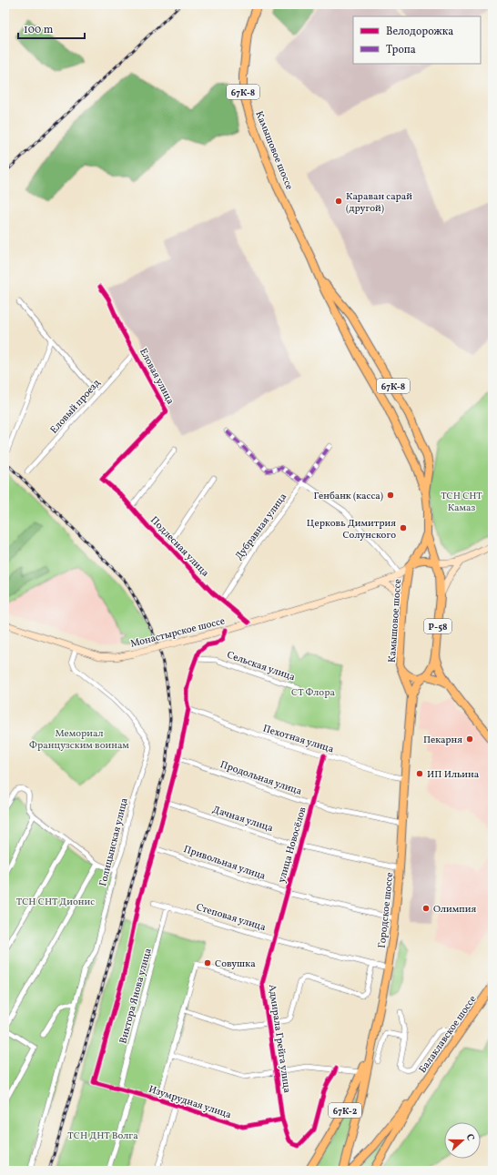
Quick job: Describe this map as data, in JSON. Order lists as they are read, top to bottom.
{
  "streets": {
    "main road": [
      "67К-8",
      "Камышовое шоссе",
      "Р-58",
      "Монастырское шоссе",
      "Городское шоссе",
      "Балаклавское шоссе",
      "67К-2"
    ],
    "street": [
      "Еловая улица",
      "Еловый проезд",
      "Дубравная улица",
      "Подлесная улица",
      "Сельская улица",
      "Пехотная улица",
      "Продольная улица",
      "Дачная улица",
      "Голицынская улица",
      "улица Новосёлов",
      "Привольная улица",
      "Степовая улица",
      "Виктора Янова улица",
      "Адмирала Грейга улица",
      "Изумрудная улица"
    ]
  },
  "crossings": [
    ["67К-8", "Камышовое шоссе"],
    ["67К-8", "Монастырское шоссе"],
    ["Камышовое шоссе", "Монастырское шоссе"],
    ["Камышовое шоссе", "Городское шоссе"],
    ["Еловая улица", "Еловый проезд"],
    ["Еловая улица", "Подлесная улица"],
    ["Дубравная улица", "Подлесная улица"],
    ["Подлесная улица", "Монастырское шоссе"],
    ["Монастырское шоссе", "Голицынская улица"],
    ["Пехотная улица", "улица Новосёлов"],
    ["Пехотная улица", "Городское шоссе"],
    ["Продольная улица", "улица Новосёлов"],
    ["Продольная улица", "Городское шоссе"],
    ["Дачная улица", "улица Новосёлов"],
    ["Дачная улица", "Городское шоссе"],
    ["улица Новосёлов", "Привольная улица"],
    ["улица Новосёлов", "Степовая улица"],
    ["улица Новосёлов", "Адмирала Грейга улица"],
    ["Привольная улица", "Городское шоссе"],
    ["Привольная улица", "Изумрудная улица"],
    ["Городское шоссе", "Степовая улица"],
    ["Городское шоссе", "67К-2"],
    ["Степовая улица", "Виктора Янова улица"],
    ["Степовая улица", "Адмирала Грейга улица"],
    ["Виктора Янова улица", "Изумрудная улица"],
    ["Адмирала Грейга улица", "Изумрудная улица"]
  ],
  "parks": [
    "ТСН СНТ Камаз",
    "СТ Флора",
    "Мемориал Французским воинам",
    "ТСН СНТ Дионис",
    "ТСН ДНТ Волга"
  ],
  "places": [
    "Караван сарай (другой)",
    "Генбанк (касса)",
    "Церковь Димитрия Солунского",
    "Пекарня",
    "ИП Ильина",
    "Олимпия",
    "Совушка"
  ],
  "legend": ["Велодорожка", "Тропа"],
  "scale_bar": "100 m",
  "north": "right"
}
